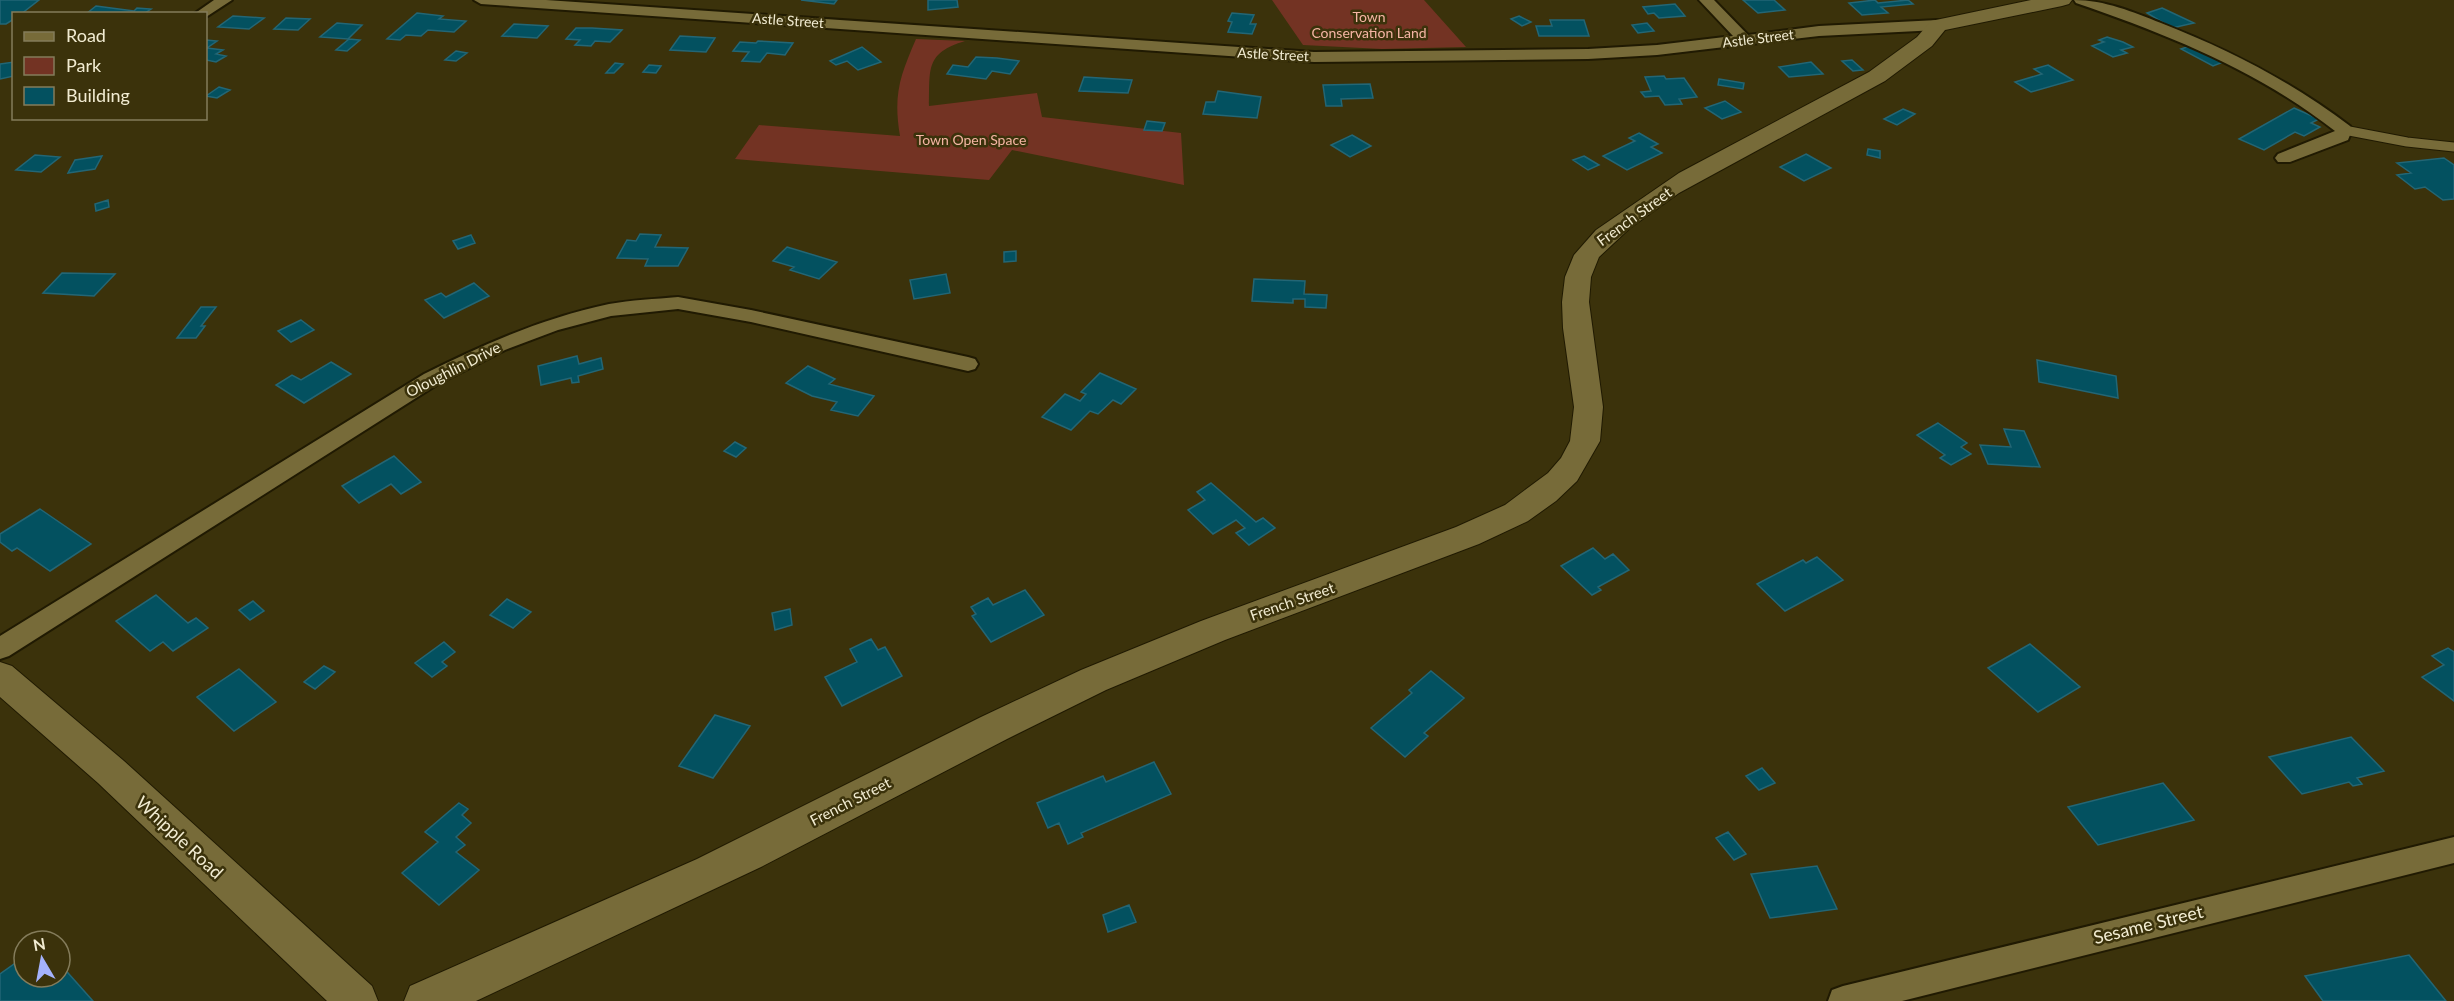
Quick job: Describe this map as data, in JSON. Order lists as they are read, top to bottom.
{
  "streets": {
    "street": [
      "Astle Street",
      "French Street",
      "Oloughlin Drive",
      "Whipple Road",
      "Sesame Street"
    ]
  },
  "crossings": [
    ["Astle Street", "French Street"]
  ],
  "parks": ["Town Conservation Land", "Town Open Space"],
  "legend": ["Road", "Park", "Building"],
  "north": "top"
}
